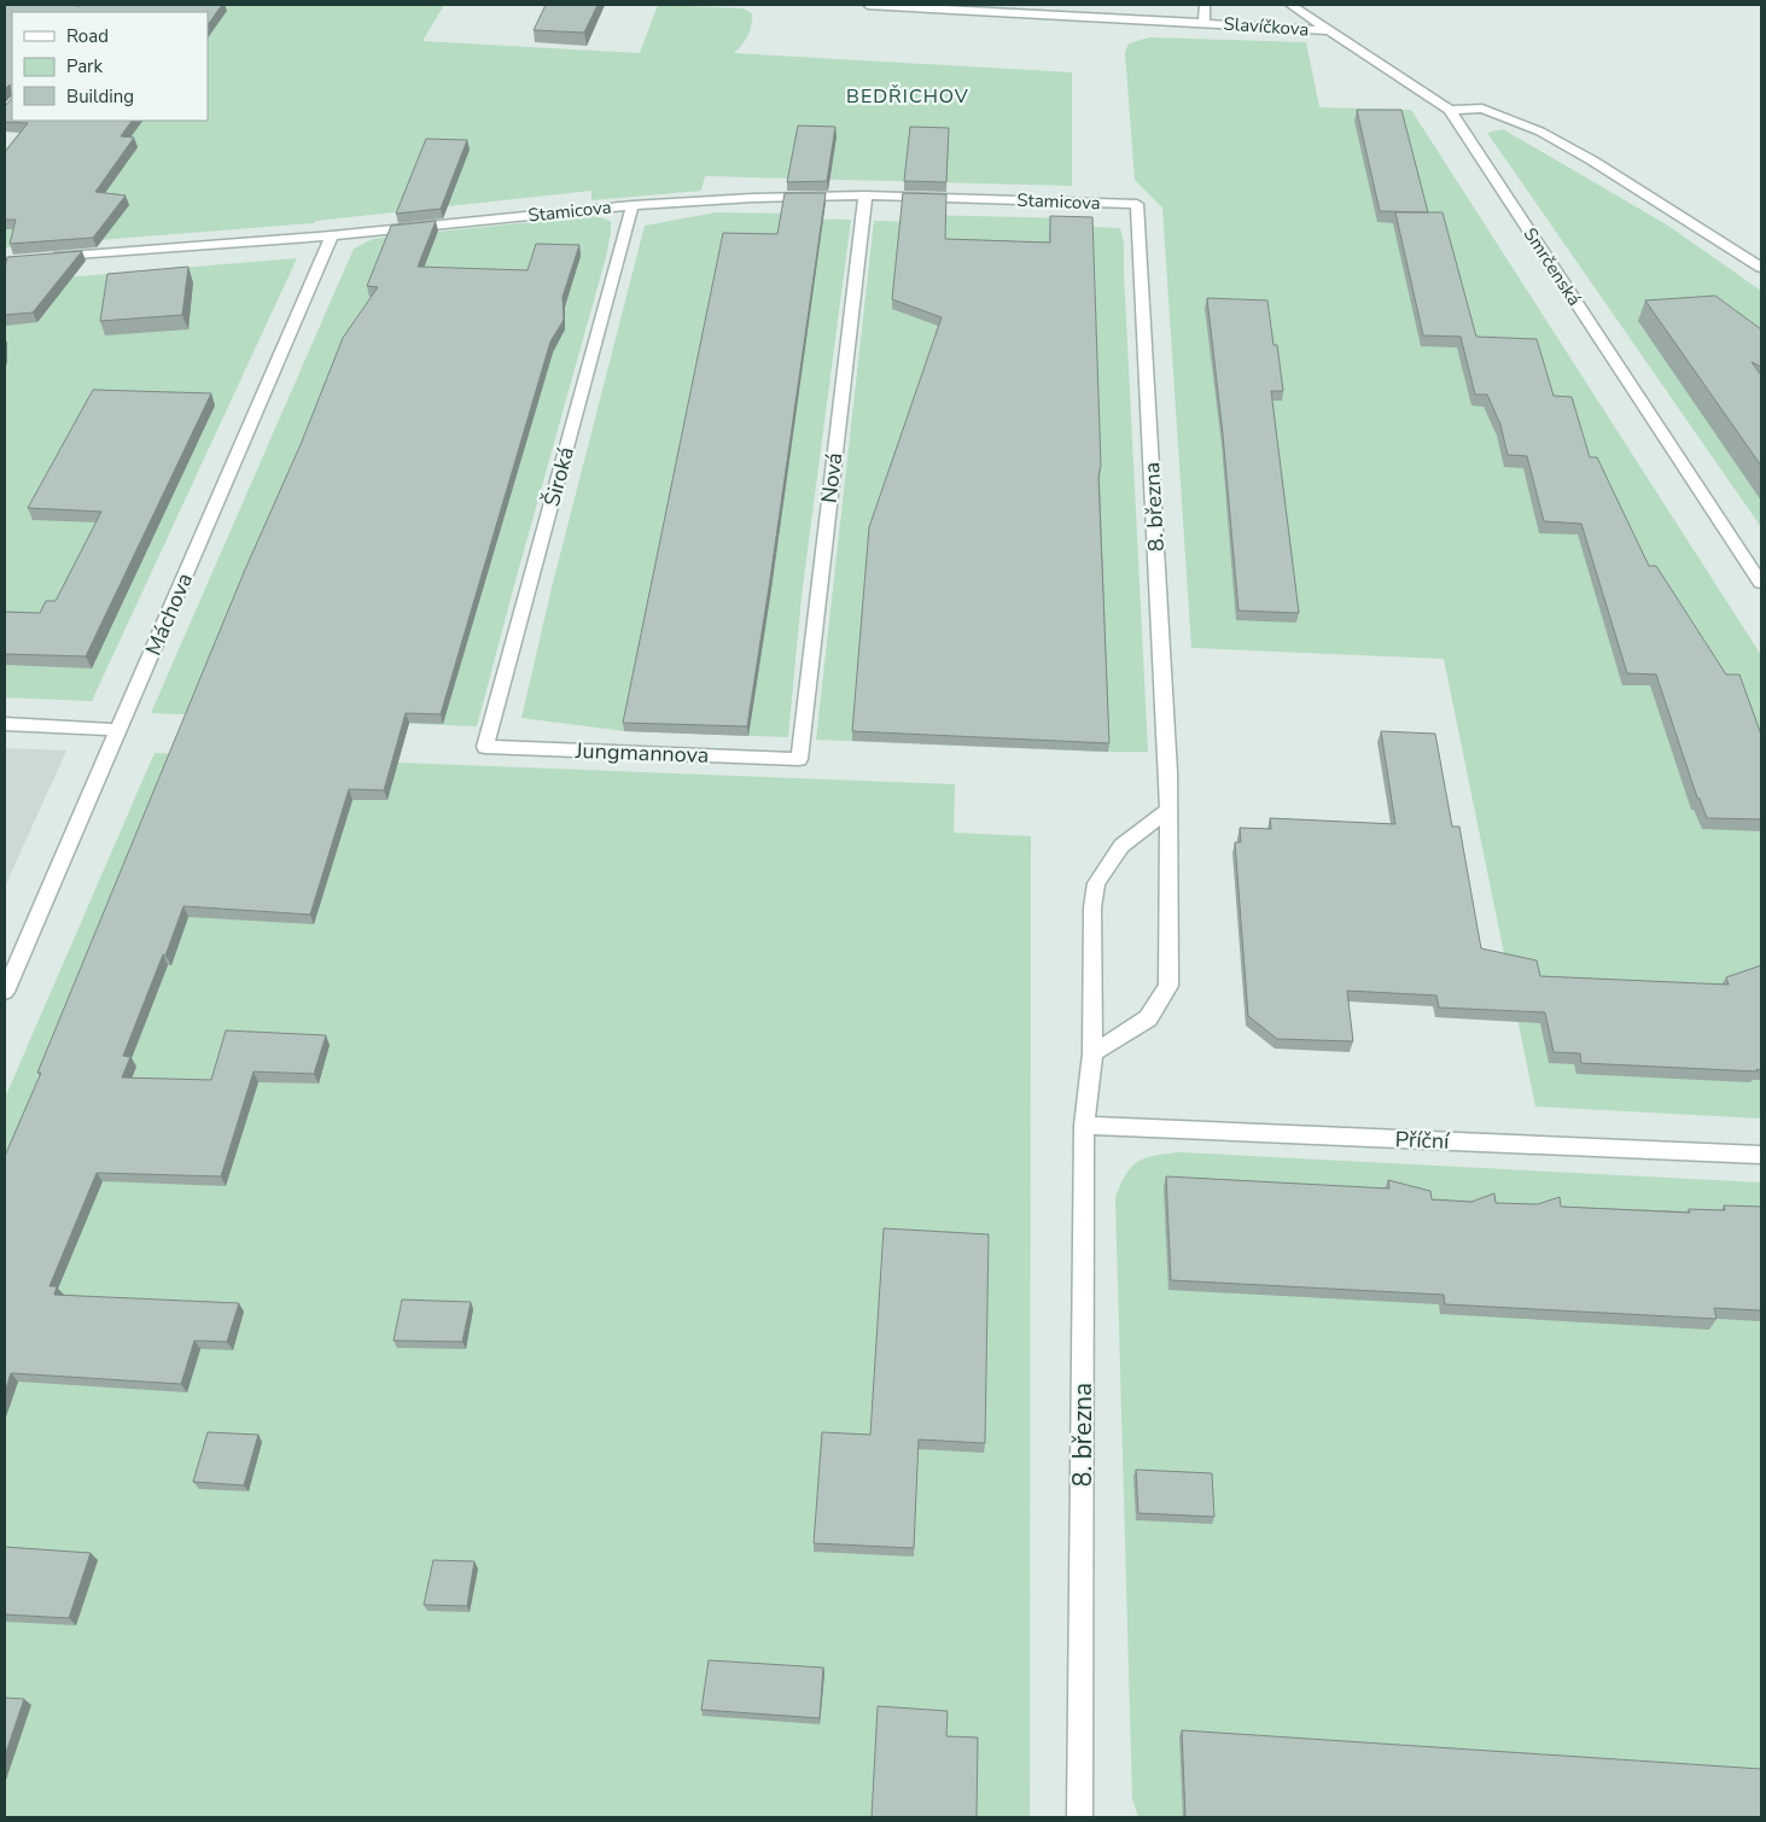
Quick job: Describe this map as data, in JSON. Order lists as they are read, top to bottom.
{
  "streets": {
    "street": [
      "Slavíčkova",
      "Stamicova",
      "Smrčenská",
      "Široká",
      "Nová",
      "8. března",
      "Máchova",
      "Jungmannova",
      "Příční"
    ]
  },
  "crossings": [
    ["Slavíčkova", "Smrčenská"],
    ["Stamicova", "Široká"],
    ["Stamicova", "Nová"],
    ["Stamicova", "8. března"],
    ["Stamicova", "Máchova"],
    ["Široká", "Jungmannova"],
    ["Nová", "Jungmannova"],
    ["8. března", "Příční"]
  ],
  "districts": ["BEDŘICHOV"],
  "legend": ["Road", "Park", "Building"]
}
